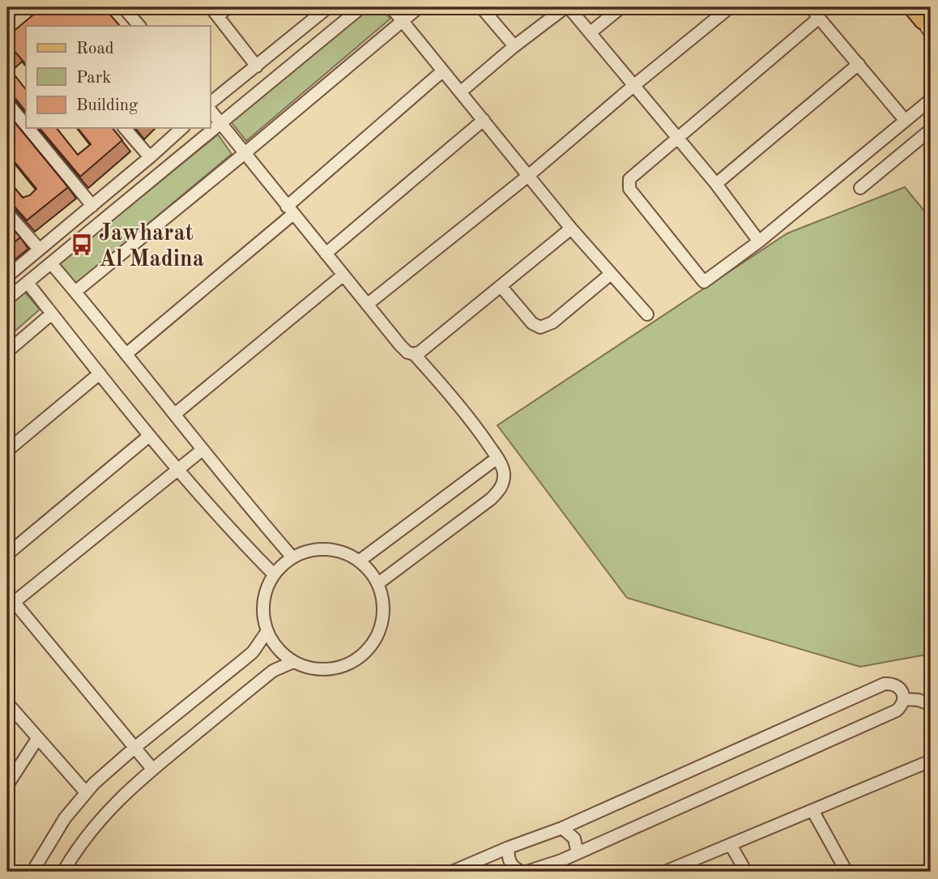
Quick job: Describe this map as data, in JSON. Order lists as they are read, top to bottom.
{
  "places": {
    "bus stop": ["Jawharat Al Madina"]
  },
  "legend": ["Road", "Park", "Building"]
}
